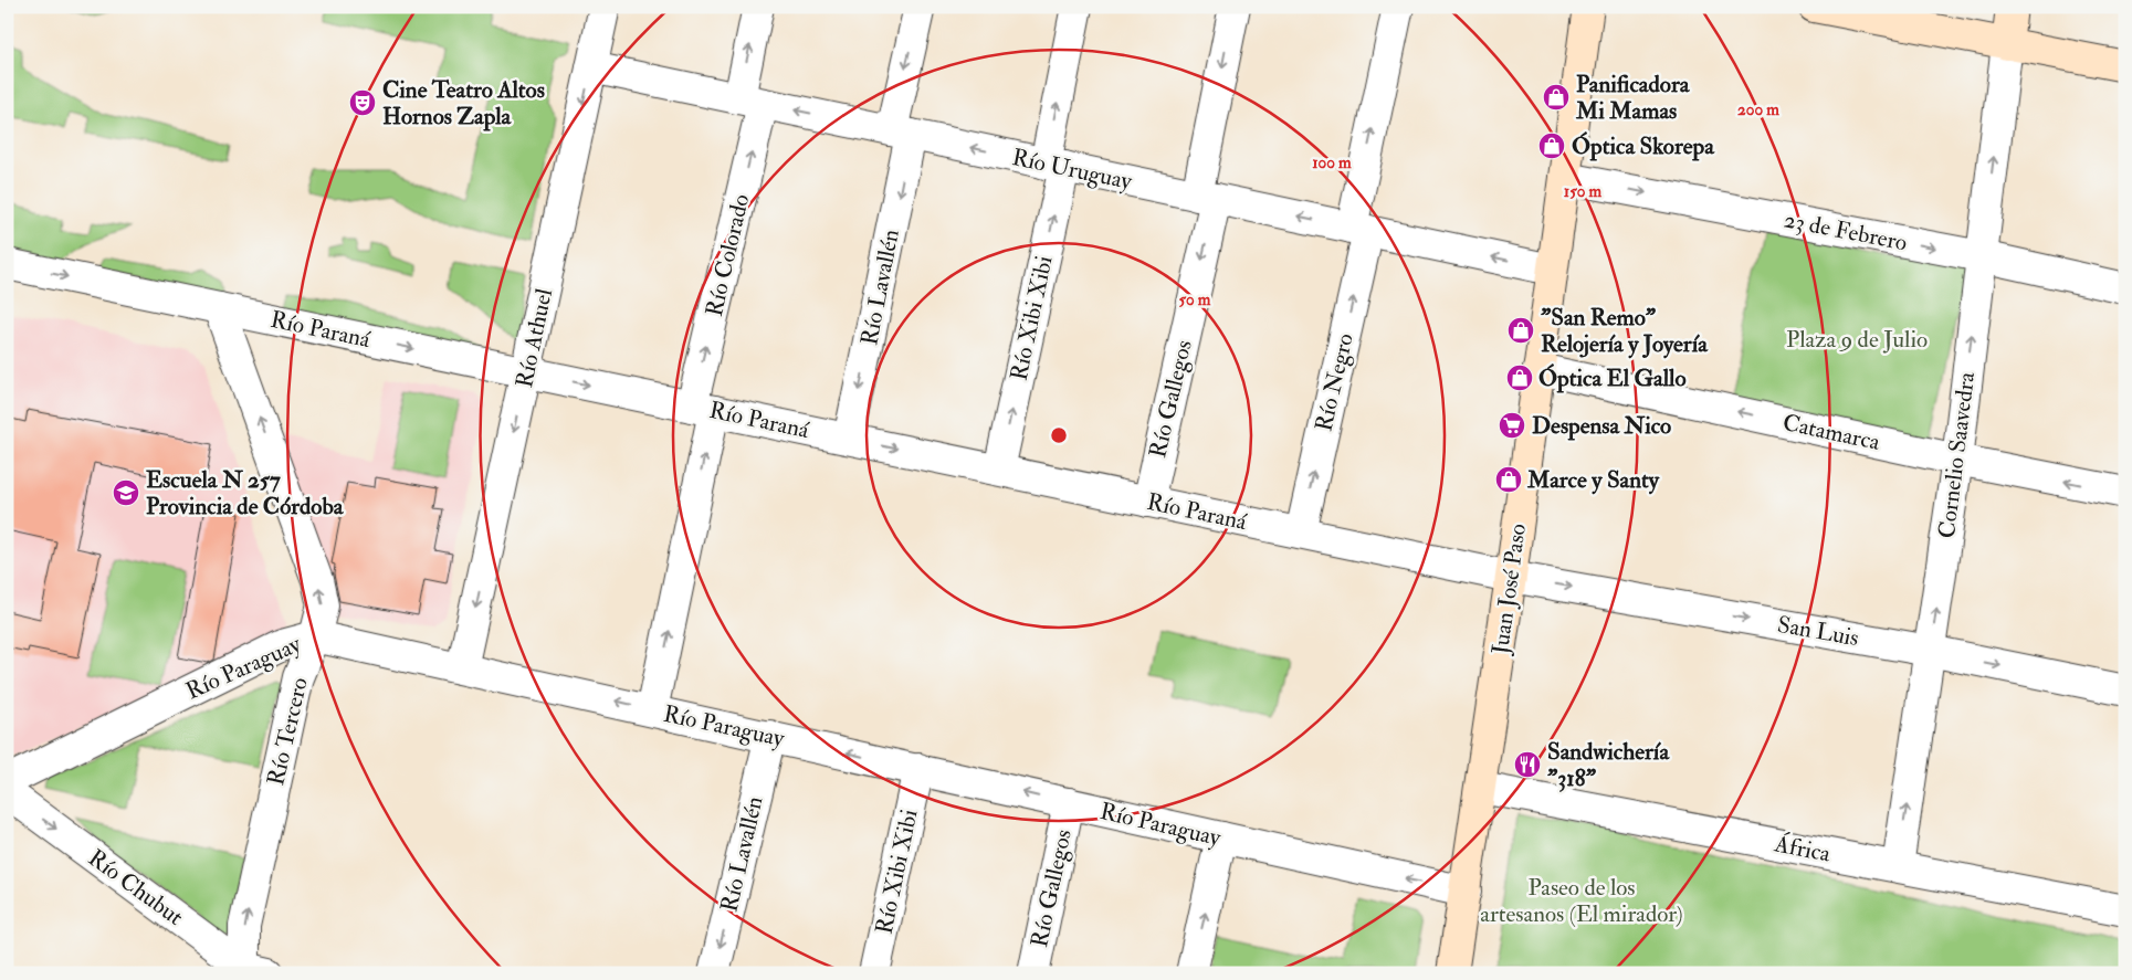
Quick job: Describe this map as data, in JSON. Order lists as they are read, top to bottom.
{
  "streets": {
    "main road": ["Juan José Paso"],
    "street": [
      "Río Uruguay",
      "23 de Febrero",
      "Río Colorado",
      "Río Lavallén",
      "Río Xibi Xibi",
      "Río Paraná",
      "Río Athuel",
      "Río Negro",
      "Río Gallegos",
      "Catamarca",
      "Cornelio Saavedra",
      "San Luis",
      "Río Paraguay",
      "Río Tercero",
      "África",
      "Río Chubut"
    ]
  },
  "crossings": [
    ["Río Uruguay", "Río Colorado"],
    ["Río Uruguay", "Río Lavallén"],
    ["Río Uruguay", "Río Xibi Xibi"],
    ["Río Uruguay", "Río Athuel"],
    ["Río Uruguay", "Río Negro"],
    ["Río Uruguay", "Río Gallegos"],
    ["Río Uruguay", "Juan José Paso"],
    ["23 de Febrero", "Cornelio Saavedra"],
    ["23 de Febrero", "Juan José Paso"],
    ["Río Colorado", "Río Paraná"],
    ["Río Colorado", "Río Paraguay"],
    ["Río Lavallén", "Río Paraná"],
    ["Río Lavallén", "Río Paraguay"],
    ["Río Xibi Xibi", "Río Paraná"],
    ["Río Xibi Xibi", "Río Paraguay"],
    ["Río Paraná", "Río Athuel"],
    ["Río Paraná", "Río Negro"],
    ["Río Paraná", "Río Gallegos"],
    ["Río Paraná", "Juan José Paso"],
    ["Río Paraná", "San Luis"],
    ["Río Paraná", "Río Tercero"],
    ["Río Athuel", "Río Paraguay"],
    ["Río Gallegos", "Río Paraguay"],
    ["Catamarca", "Cornelio Saavedra"],
    ["Catamarca", "Juan José Paso"],
    ["Cornelio Saavedra", "San Luis"],
    ["Cornelio Saavedra", "África"],
    ["Juan José Paso", "San Luis"],
    ["Juan José Paso", "Río Paraguay"],
    ["Juan José Paso", "África"],
    ["Río Paraguay", "Río Tercero"],
    ["Río Tercero", "Río Chubut"]
  ],
  "one_way": [
    "Río Uruguay",
    "23 de Febrero",
    "Río Colorado",
    "Río Lavallén",
    "Río Xibi Xibi",
    "Río Paraná",
    "Río Athuel",
    "Río Negro",
    "Río Gallegos",
    "Catamarca",
    "Cornelio Saavedra",
    "San Luis",
    "Río Paraguay",
    "Río Tercero",
    "Río Chubut"
  ],
  "parks": ["Plaza 9 de Julio", "Paseo de los artesanos (El mirador)"],
  "places": {
    "shop": [
      "Panificadora Mi Mamas",
      "Óptica Skorepa",
      "\"San Remo\" Relojería y Joyería",
      "Óptica El Gallo",
      "Marce y Santy"
    ],
    "theatre": ["Cine Teatro Altos Hornos Zapla"],
    "supermarket": ["Despensa Nico"],
    "school or university": ["Escuela N 257 Provincia de Córdoba"],
    "restaurant": ["Sandwichería \"318\""]
  },
  "rings": [
    "200 m",
    "100 m",
    "150 m",
    "50 m"
  ]
}
